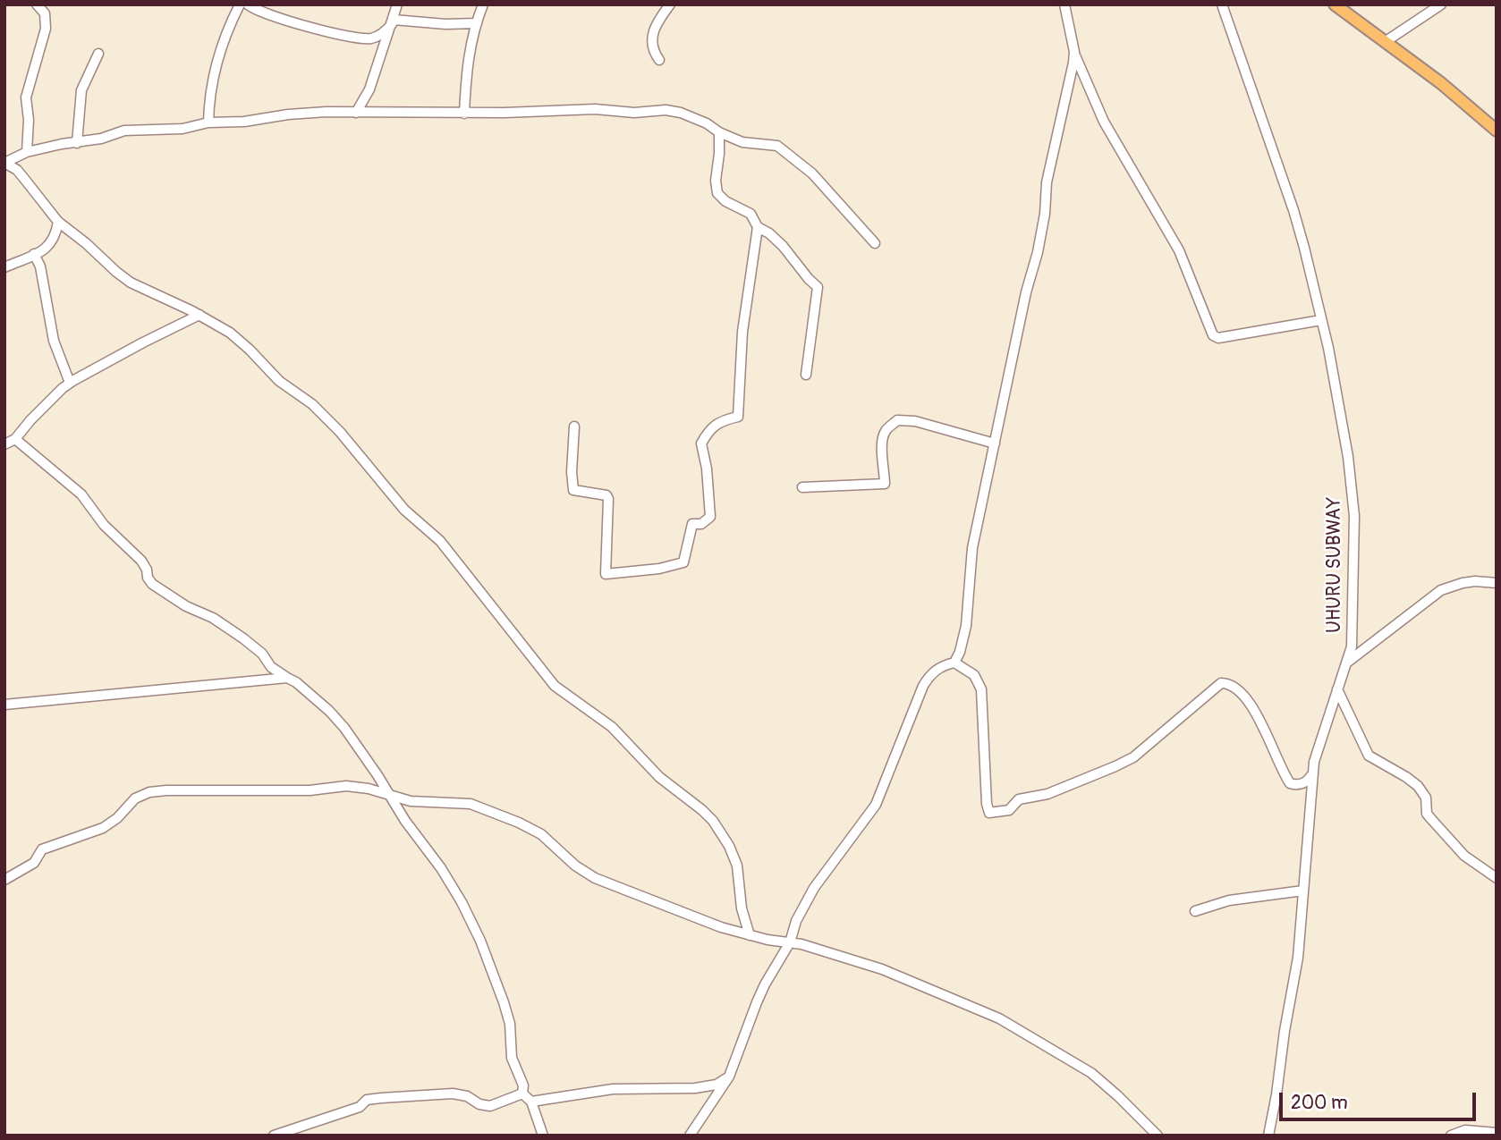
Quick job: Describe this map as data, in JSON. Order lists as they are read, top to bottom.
{
  "streets": {
    "street": ["UHURU SUBWAY"]
  },
  "scale_bar": "200 m"
}
